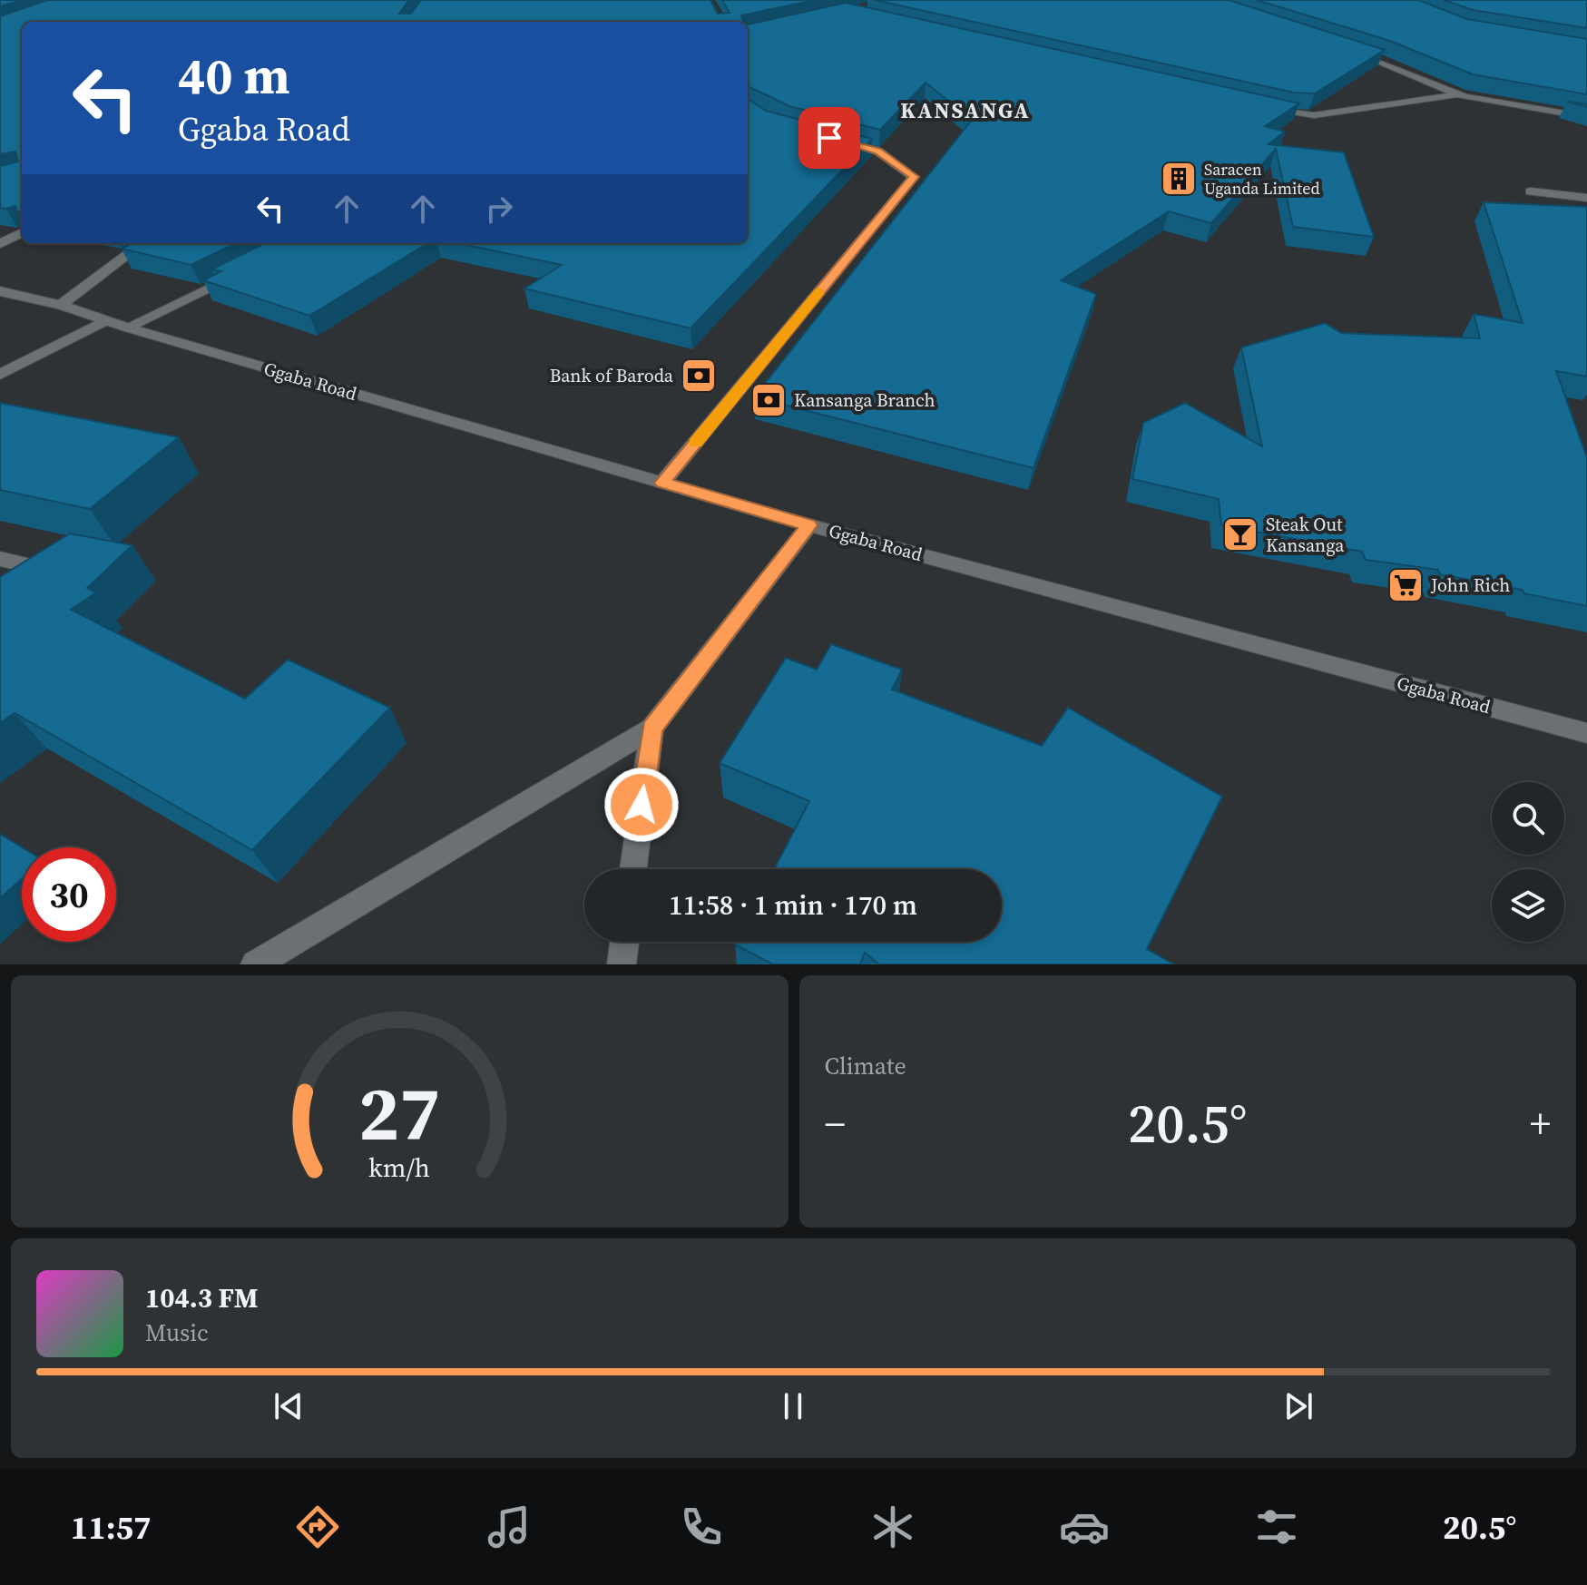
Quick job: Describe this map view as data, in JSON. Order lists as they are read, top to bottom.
{
  "streets": {
    "main road": ["Ggaba Road"]
  },
  "districts": ["KANSANGA"],
  "places": {
    "building": ["Saracen Uganda Limited"],
    "bank": ["Bank of Baroda", "Kansanga Branch"],
    "bar": ["Steak Out Kansanga"],
    "supermarket": ["John Rich"]
  },
  "page": {
    "turn": ["40 m", "Ggaba Road"],
    "limit": "30",
    "trip": "11:58 · 1 min · 170 m",
    "tile": "Climate",
    "heat": ["−", "20.5°", "+"],
    "song": ["104.3 FM", "Music"],
    "tabs": ["11:57", "20.5°"],
    "gauge": ["27", "km/h"]
  }
}
